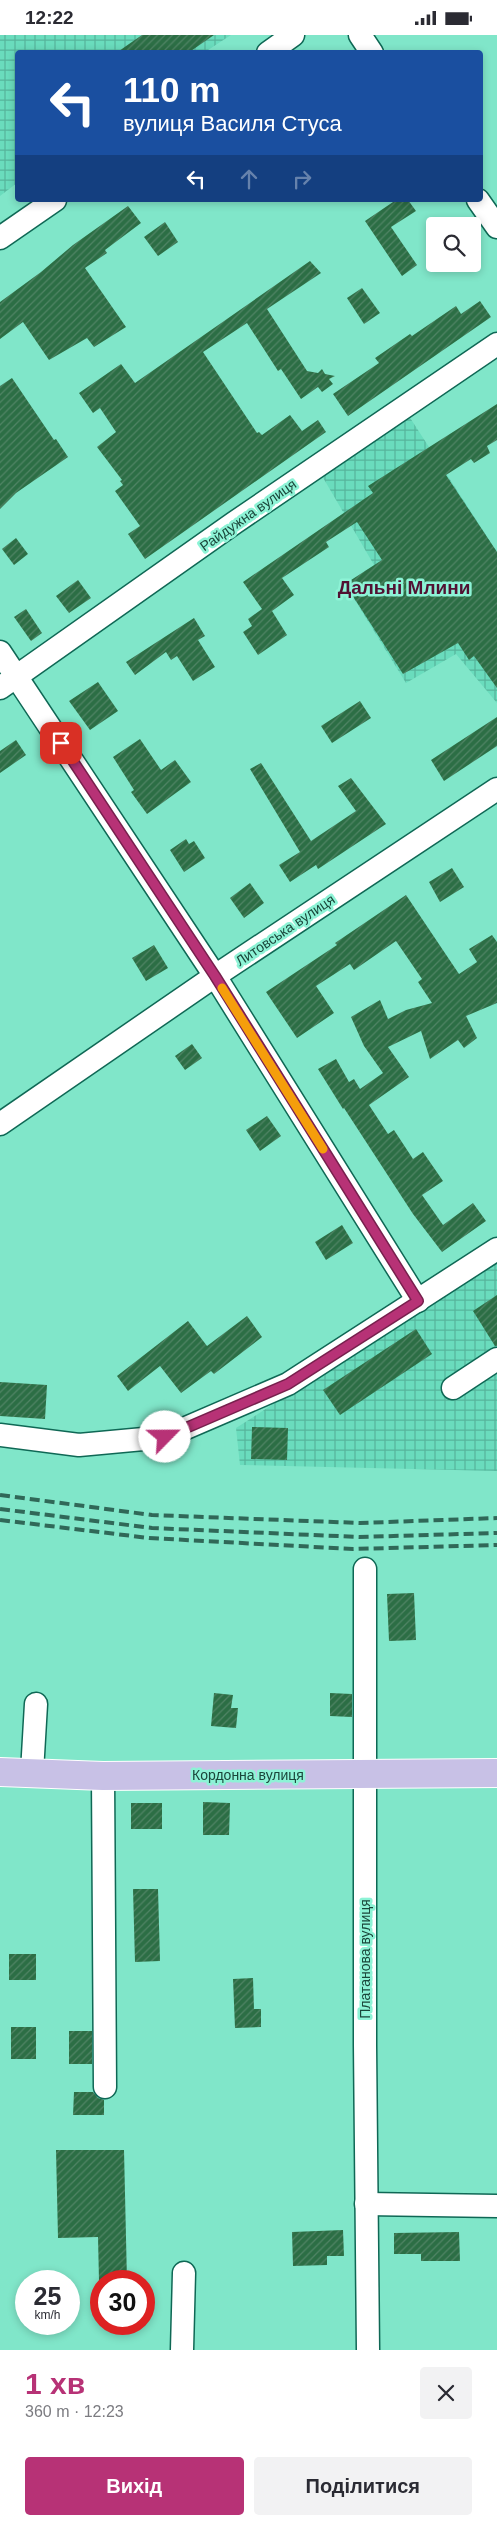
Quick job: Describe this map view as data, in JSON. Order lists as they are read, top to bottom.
{
  "streets": {
    "main road": ["Кордонна вулиця"],
    "street": ["Райдужна вулиця", "Литовська вулиця", "Платанова вулиця"]
  },
  "crossings": [
    ["Кордонна вулиця", "Платанова вулиця"]
  ],
  "districts": ["Дальні Млини"],
  "page": {
    "status": "12:22",
    "turn": ["110 m", "вулиця Василя Стуса"],
    "speed": "25 km/h",
    "limit": "30",
    "heading": ["1 хв", "360 m · 12:23"],
    "buttons": ["Вихід", "Поділитися"]
  }
}
